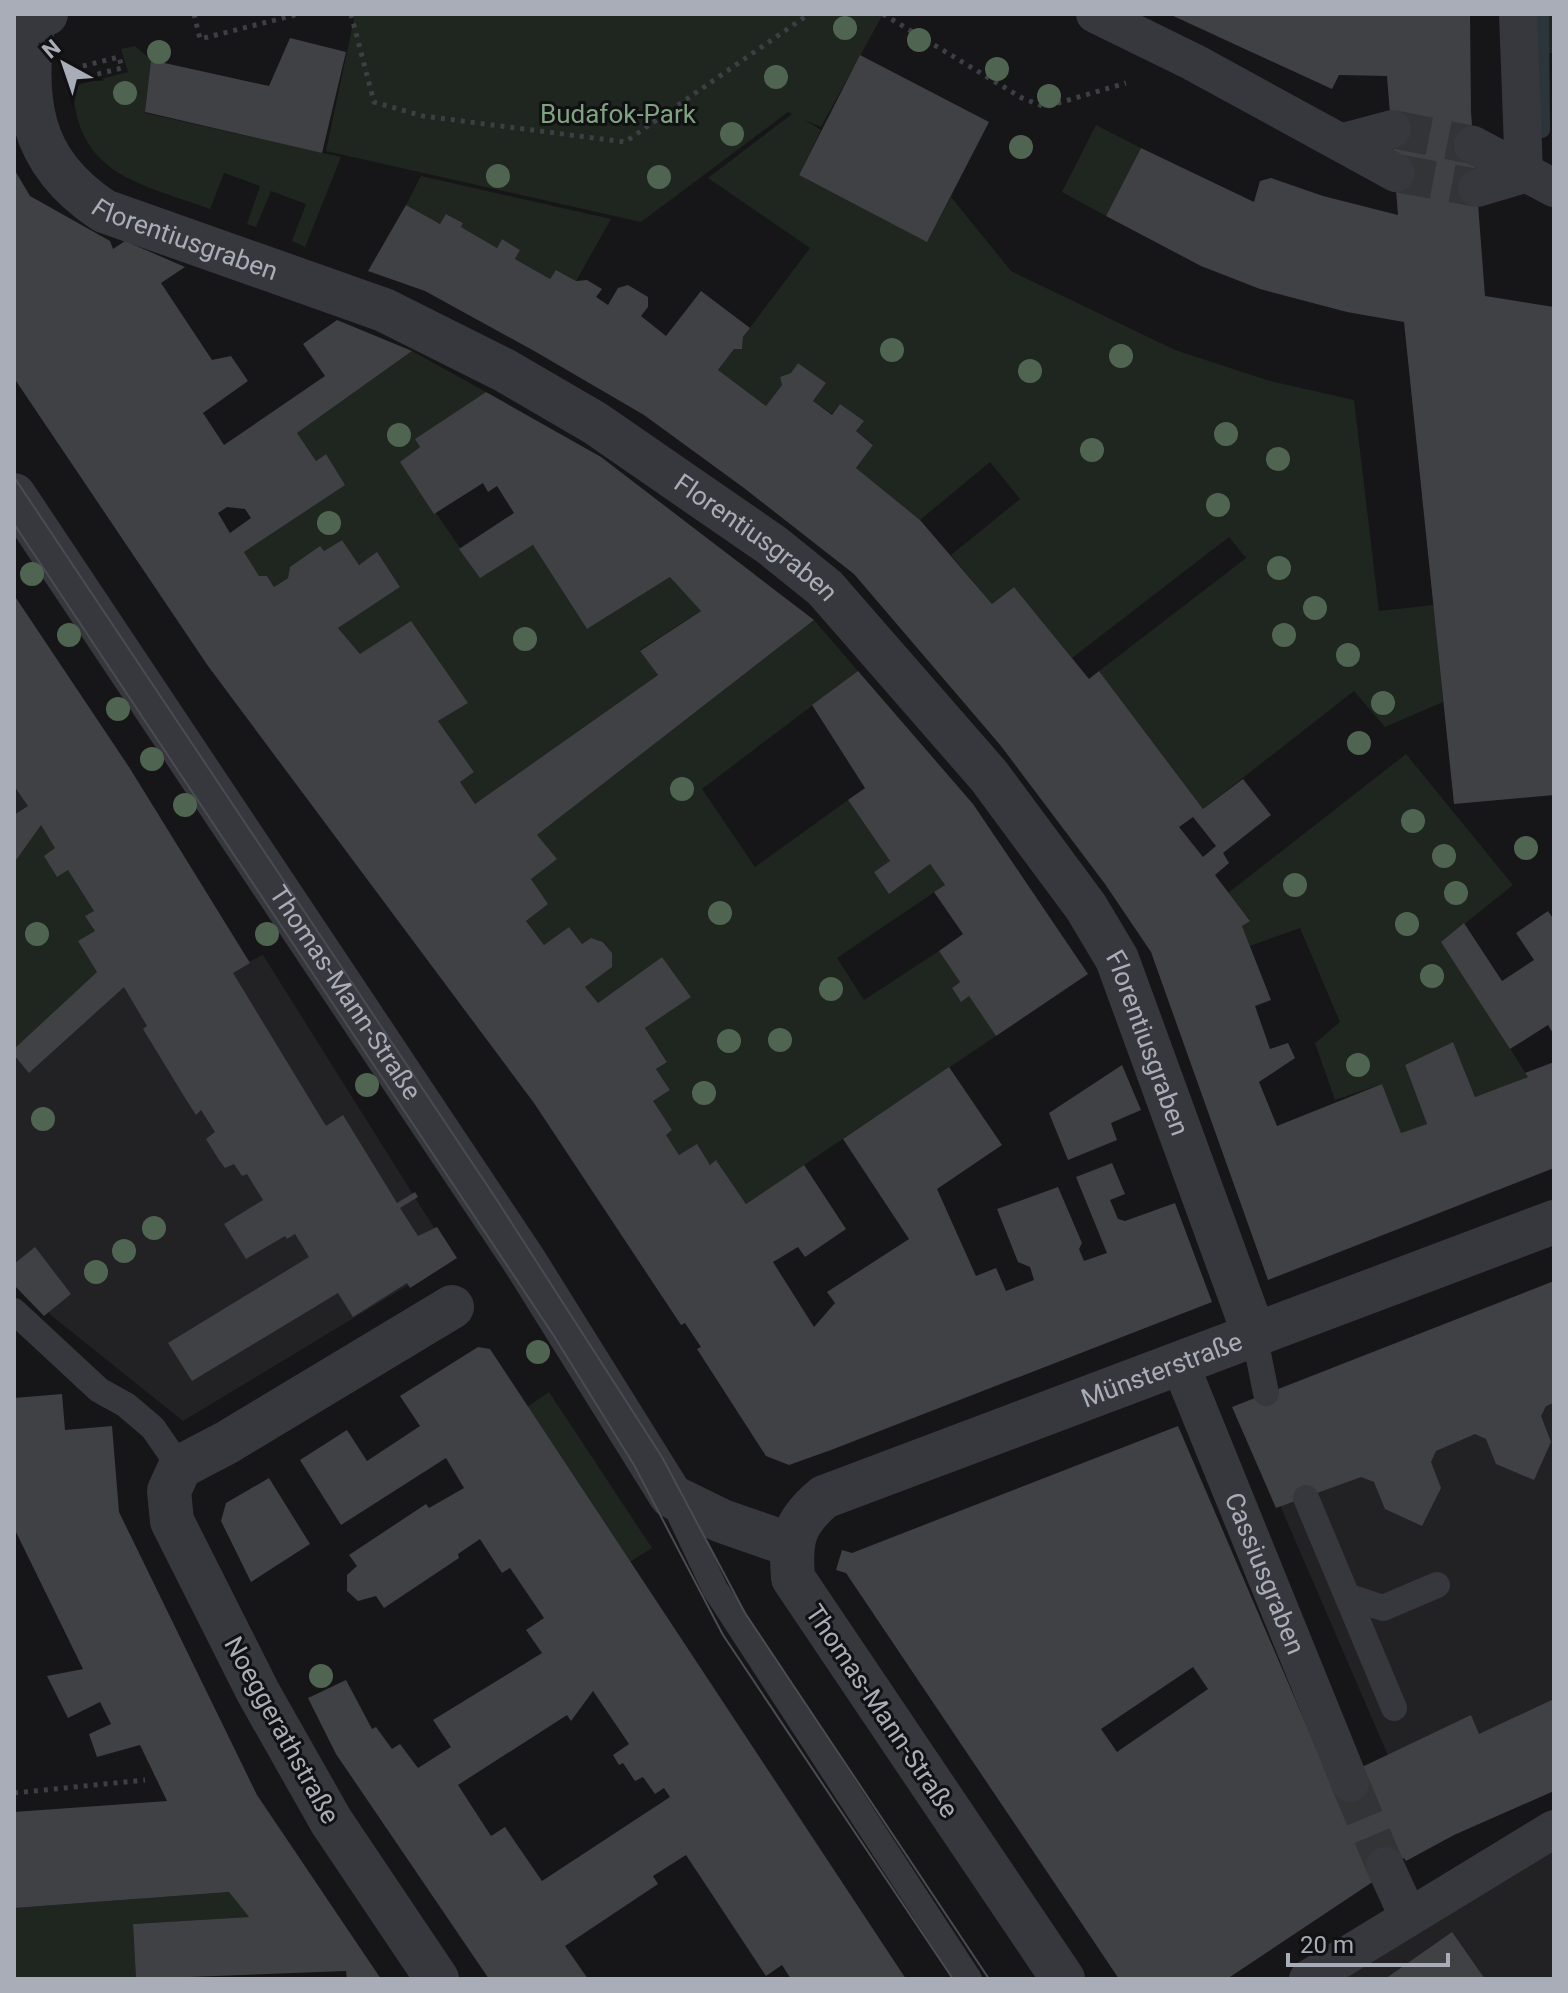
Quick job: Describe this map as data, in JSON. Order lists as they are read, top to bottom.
{
  "streets": {
    "street": [
      "Florentiusgraben",
      "Thomas-Mann-Straße",
      "Münsterstraße",
      "Cassiusgraben",
      "Noeggerathstraße"
    ]
  },
  "crossings": [
    ["Florentiusgraben", "Münsterstraße"],
    ["Thomas-Mann-Straße", "Münsterstraße"],
    ["Münsterstraße", "Cassiusgraben"]
  ],
  "parks": ["Budafok-Park"],
  "scale_bar": "20 m",
  "north": "top left"
}
